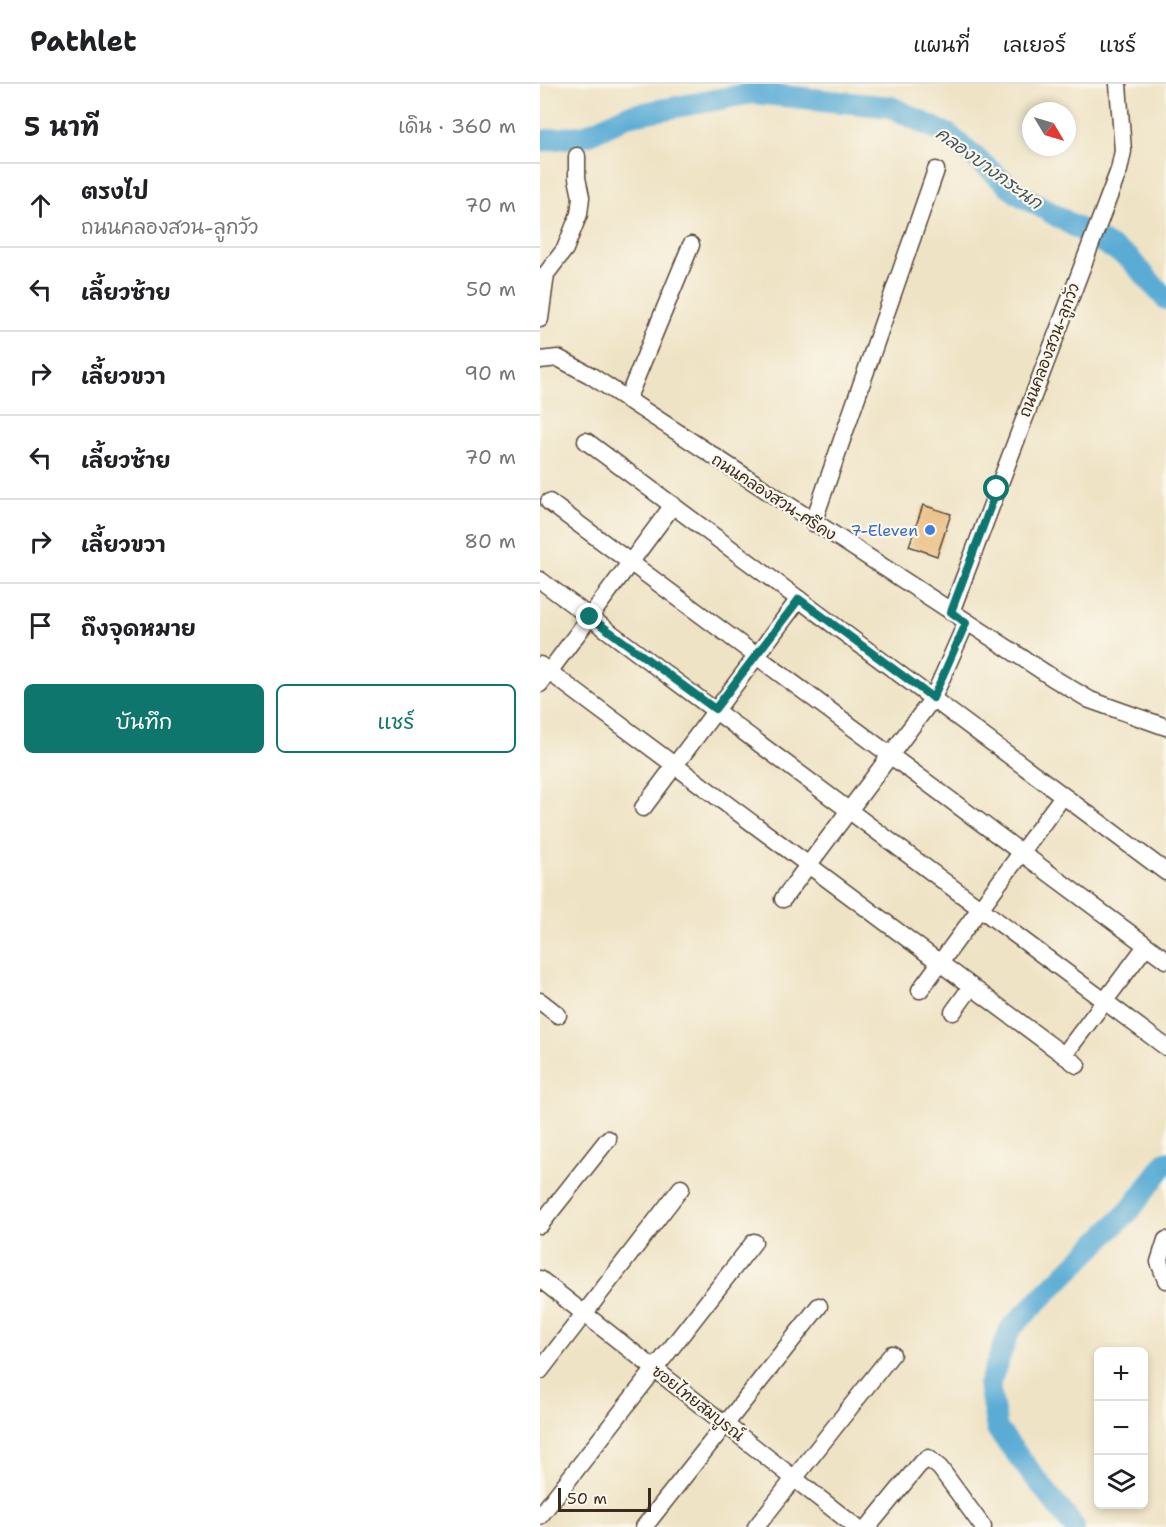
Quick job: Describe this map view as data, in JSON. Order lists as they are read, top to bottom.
{
  "streets": {
    "street": ["ถนนคลองสวน-ลูกวัว", "ถนนคลองสวน-ศรีคง", "ซอยไทยสมบูรณ์"]
  },
  "crossings": [
    ["ถนนคลองสวน-ลูกวัว", "ถนนคลองสวน-ศรีคง"]
  ],
  "water": ["คลองบางกระนก"],
  "places": ["7-Eleven"],
  "scale_bar": "50 m",
  "north": "bottom right",
  "page": {
    "header": "Pathlet",
    "nav": ["แผนที่", "เลเยอร์", "แชร์"],
    "heading": ["5 นาที", "เดิน · 360 m"],
    "list": [
      ["ตรงไป", "ถนนคลองสวน-ลูกวัว", "70 m"],
      ["เลี้ยวซ้าย", "50 m"],
      ["เลี้ยวขวา", "90 m"],
      ["เลี้ยวซ้าย", "70 m"],
      ["เลี้ยวขวา", "80 m"],
      "ถึงจุดหมาย"
    ],
    "buttons": ["บันทึก", "แชร์"],
    "map_buttons": ["+", "−"],
    "scale": "50 m"
  }
}
